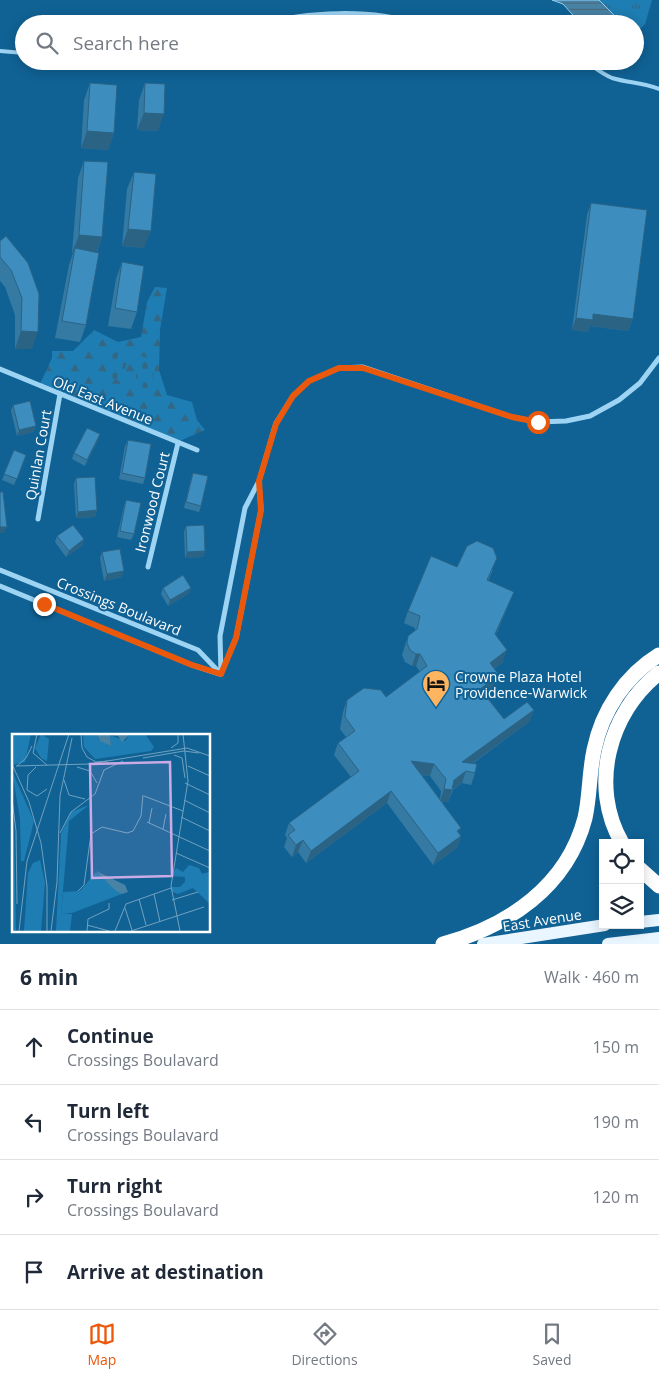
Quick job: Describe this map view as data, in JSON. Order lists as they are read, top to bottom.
{
  "streets": {
    "main road": ["East Avenue"],
    "street": [
      "Old East Avenue",
      "Quinlan Court",
      "Ironwood Court",
      "Crossings Boulavard"
    ]
  },
  "crossings": [
    ["Old East Avenue", "Quinlan Court"],
    ["Old East Avenue", "Ironwood Court"]
  ],
  "places": {
    "hotel": ["Crowne Plaza Hotel Providence-Warwick"]
  },
  "page": {
    "search": "Search here",
    "heading": ["6 min", "Walk · 460 m"],
    "list": [
      ["Continue", "Crossings Boulavard", "150 m"],
      ["Turn left", "Crossings Boulavard", "190 m"],
      ["Turn right", "Crossings Boulavard", "120 m"],
      "Arrive at destination"
    ],
    "nav": ["Map", "Directions", "Saved"]
  }
}
